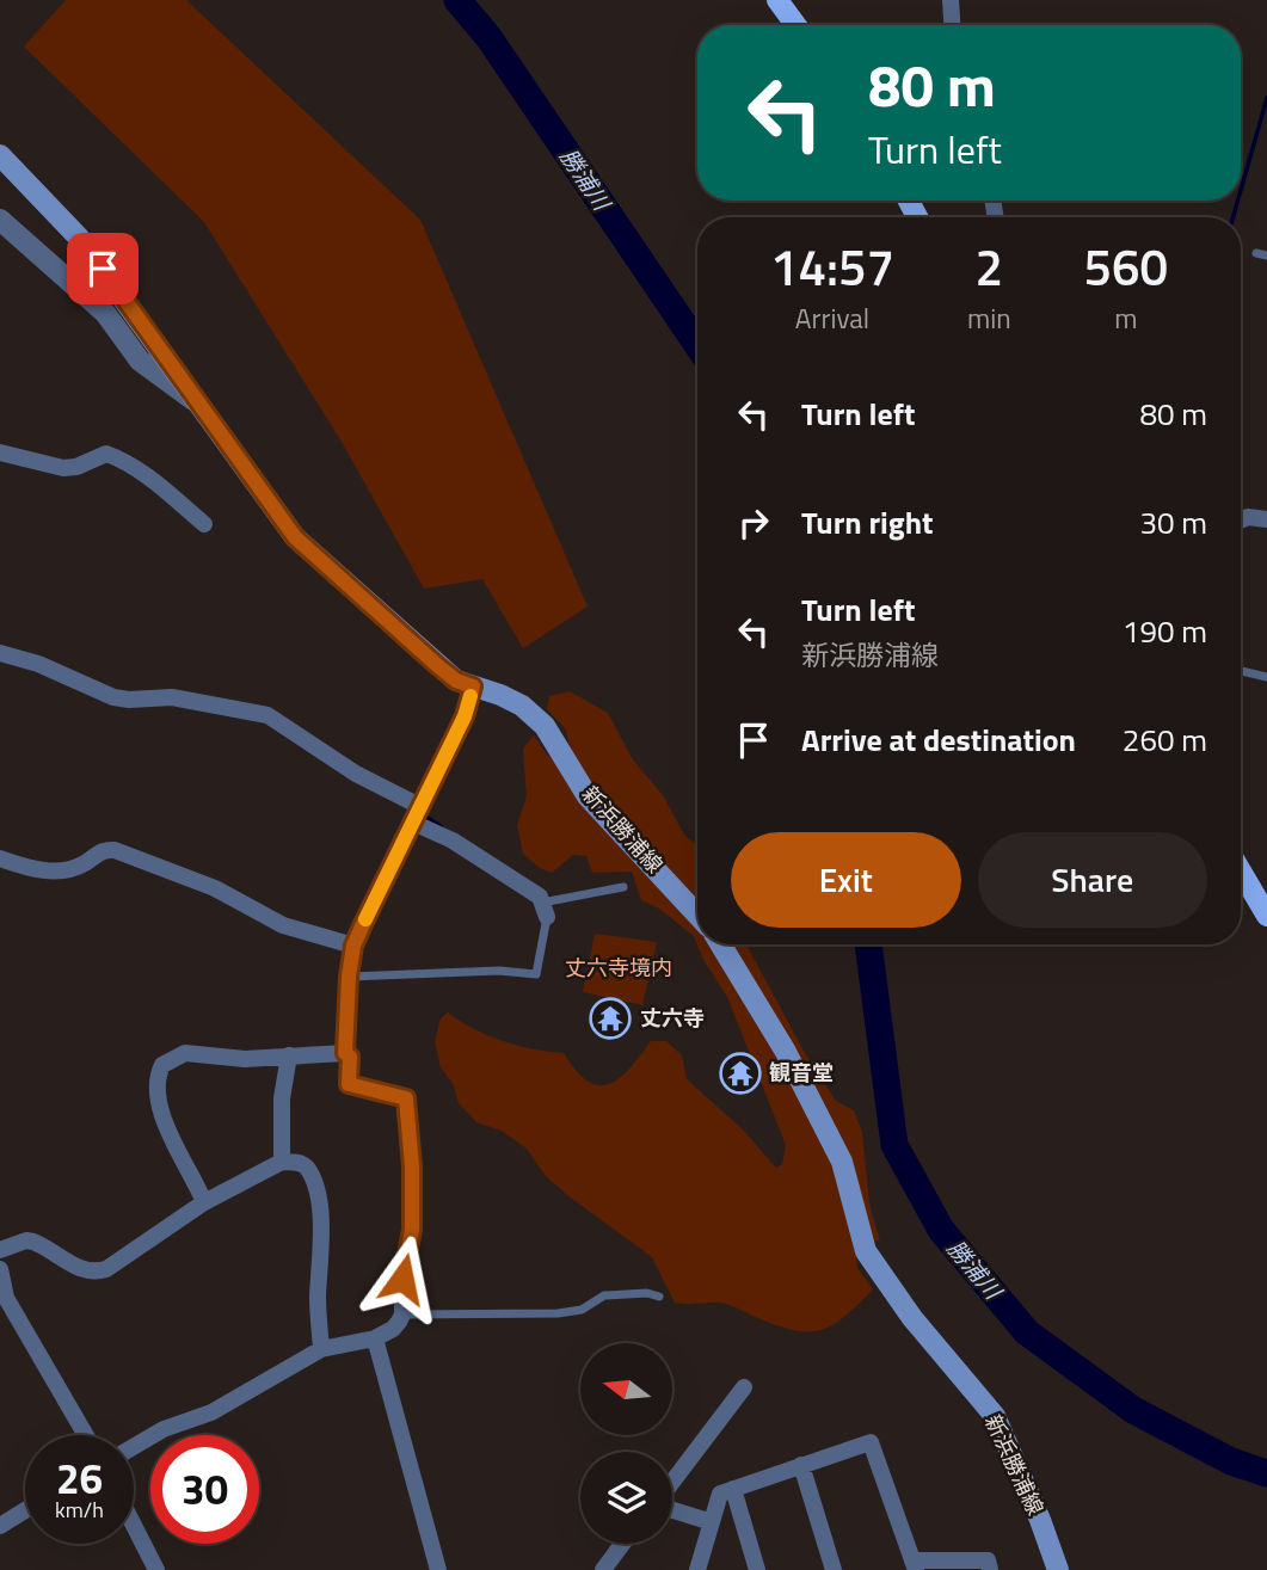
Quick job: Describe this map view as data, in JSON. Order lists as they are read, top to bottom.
{
  "streets": {
    "main road": ["新浜勝浦線"]
  },
  "water": ["勝浦川"],
  "parks": ["丈六寺境内"],
  "places": {
    "temple": ["丈六寺", "観音堂"]
  },
  "north": "left",
  "page": {
    "turn": ["80 m", "Turn left"],
    "eta": [
      "14:57",
      "Arrival",
      "2",
      "min",
      "560",
      "m"
    ],
    "list": [
      {
        "name": "Turn left",
        "value": "80 m"
      },
      {
        "name": "Turn right",
        "value": "30 m"
      },
      {
        "name": "Turn left",
        "note": "新浜勝浦線",
        "value": "190 m"
      },
      {
        "name": "Arrive at destination",
        "value": "260 m"
      }
    ],
    "buttons": ["Exit", "Share"],
    "speed": "26 km/h",
    "limit": "30"
  }
}
